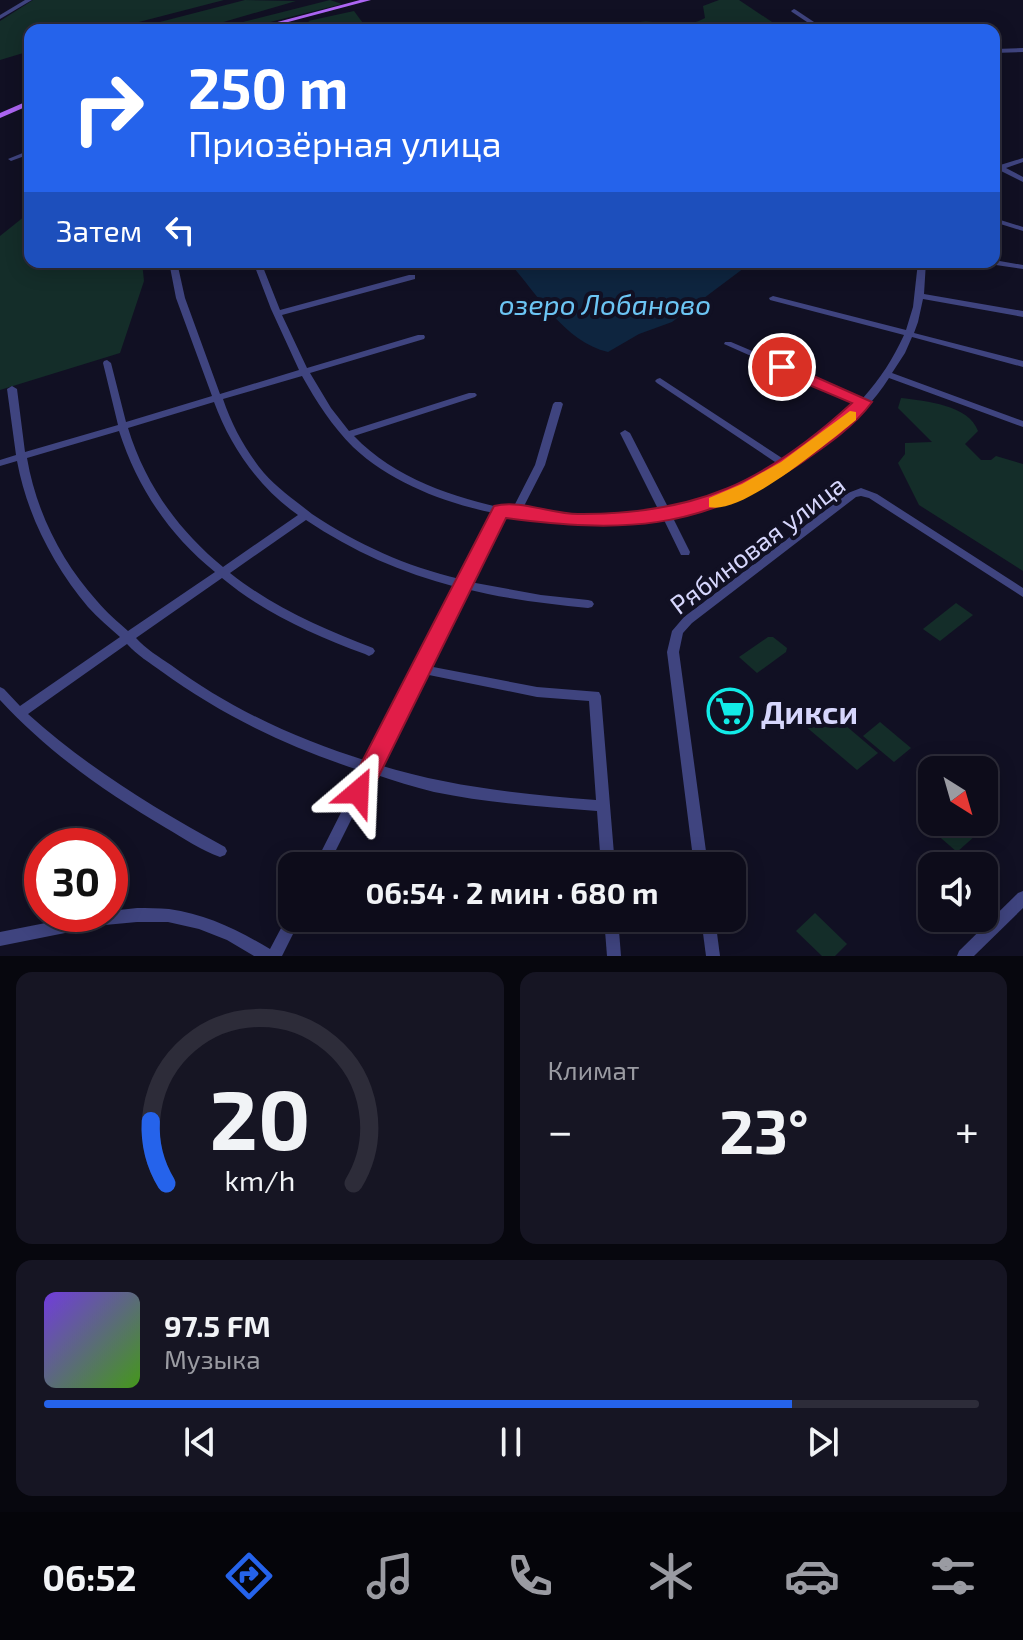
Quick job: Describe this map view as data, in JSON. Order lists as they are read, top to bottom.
{
  "streets": {
    "street": ["Рябиновая улица"]
  },
  "water": ["озеро Лобаново"],
  "places": {
    "supermarket": ["Дикси"]
  },
  "north": "bottom right",
  "page": {
    "turn": ["250 m", "Приозёрная улица"],
    "then": "Затем",
    "limit": "30",
    "trip": "06:54 · 2 мин · 680 m",
    "tile": "Климат",
    "heat": ["−", "23°", "+"],
    "song": ["97.5 FM", "Музыка"],
    "tabs": "06:52",
    "gauge": ["20", "km/h"]
  }
}
